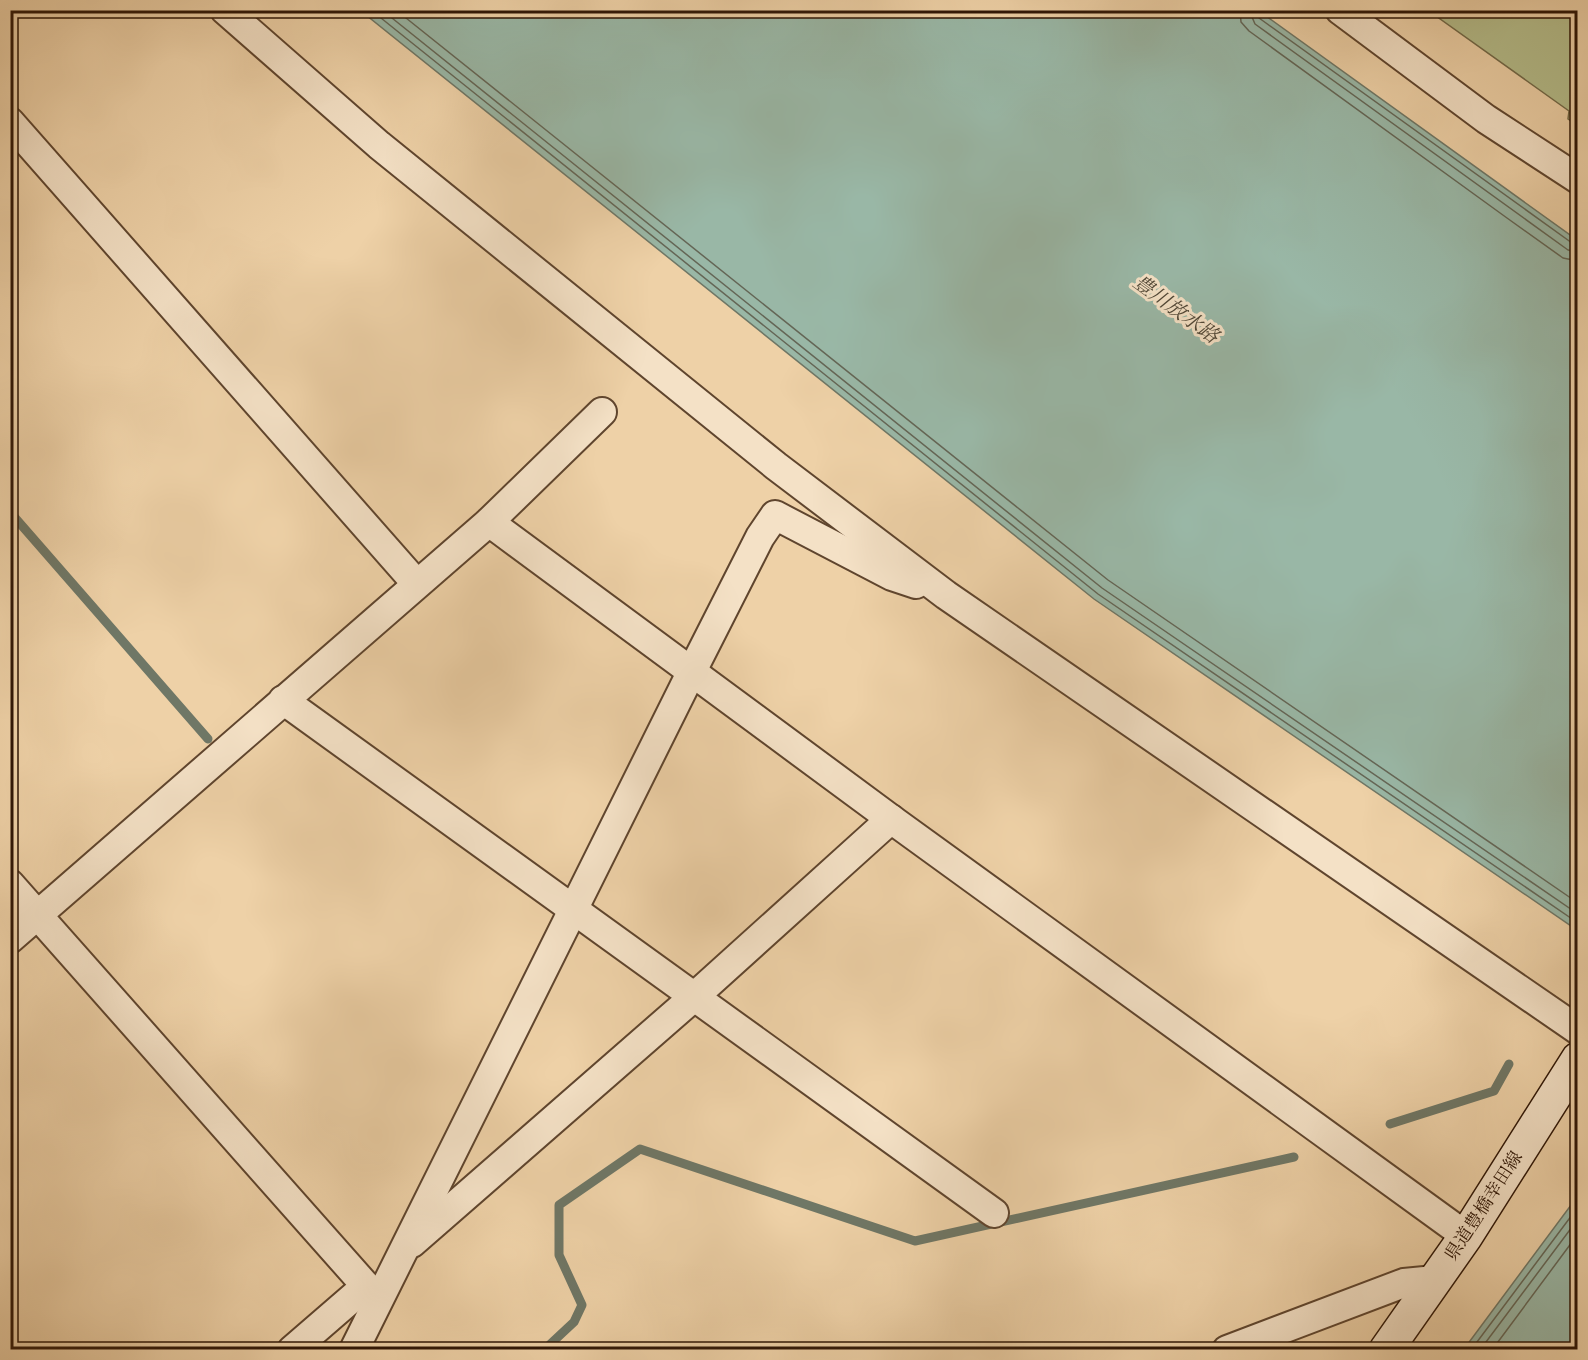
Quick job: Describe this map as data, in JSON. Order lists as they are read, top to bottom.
{
  "streets": {
    "main road": ["県道豊橋幸田線"]
  },
  "water": ["豊川放水路"]
}
